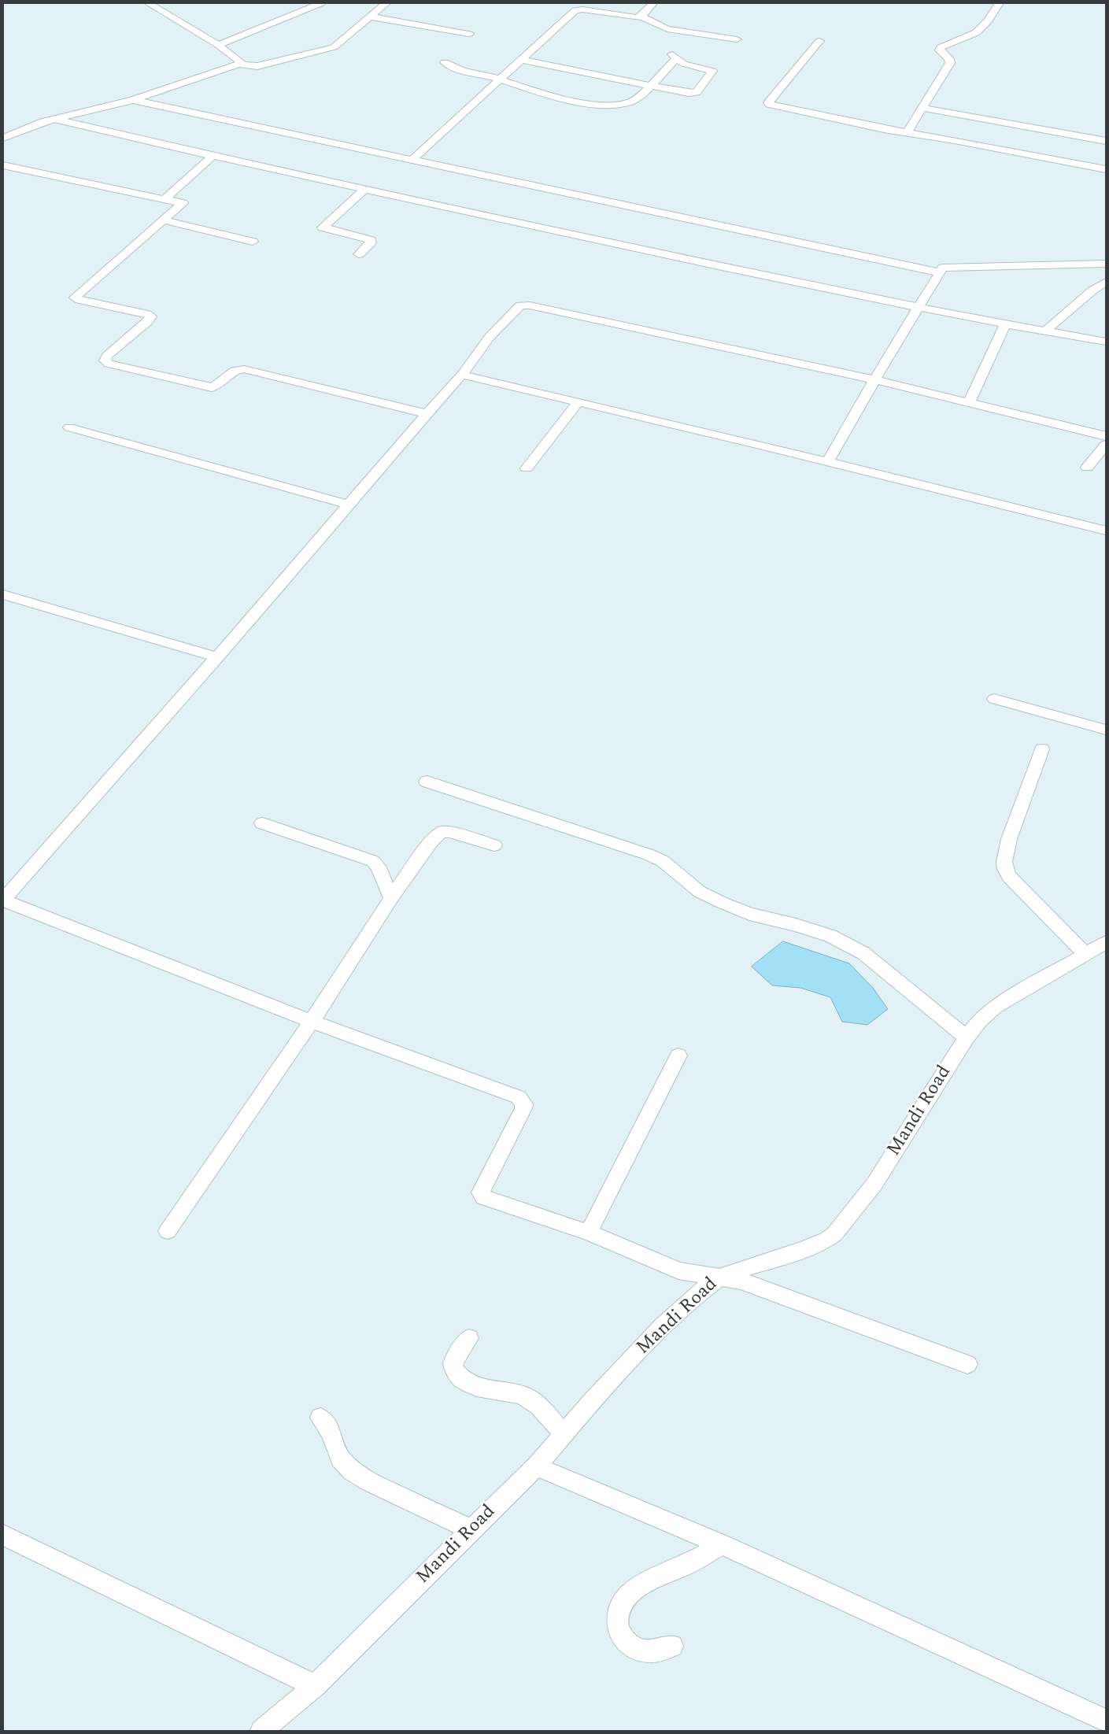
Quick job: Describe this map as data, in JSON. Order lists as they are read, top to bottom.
{
  "streets": {
    "street": ["Mandi Road"]
  }
}
